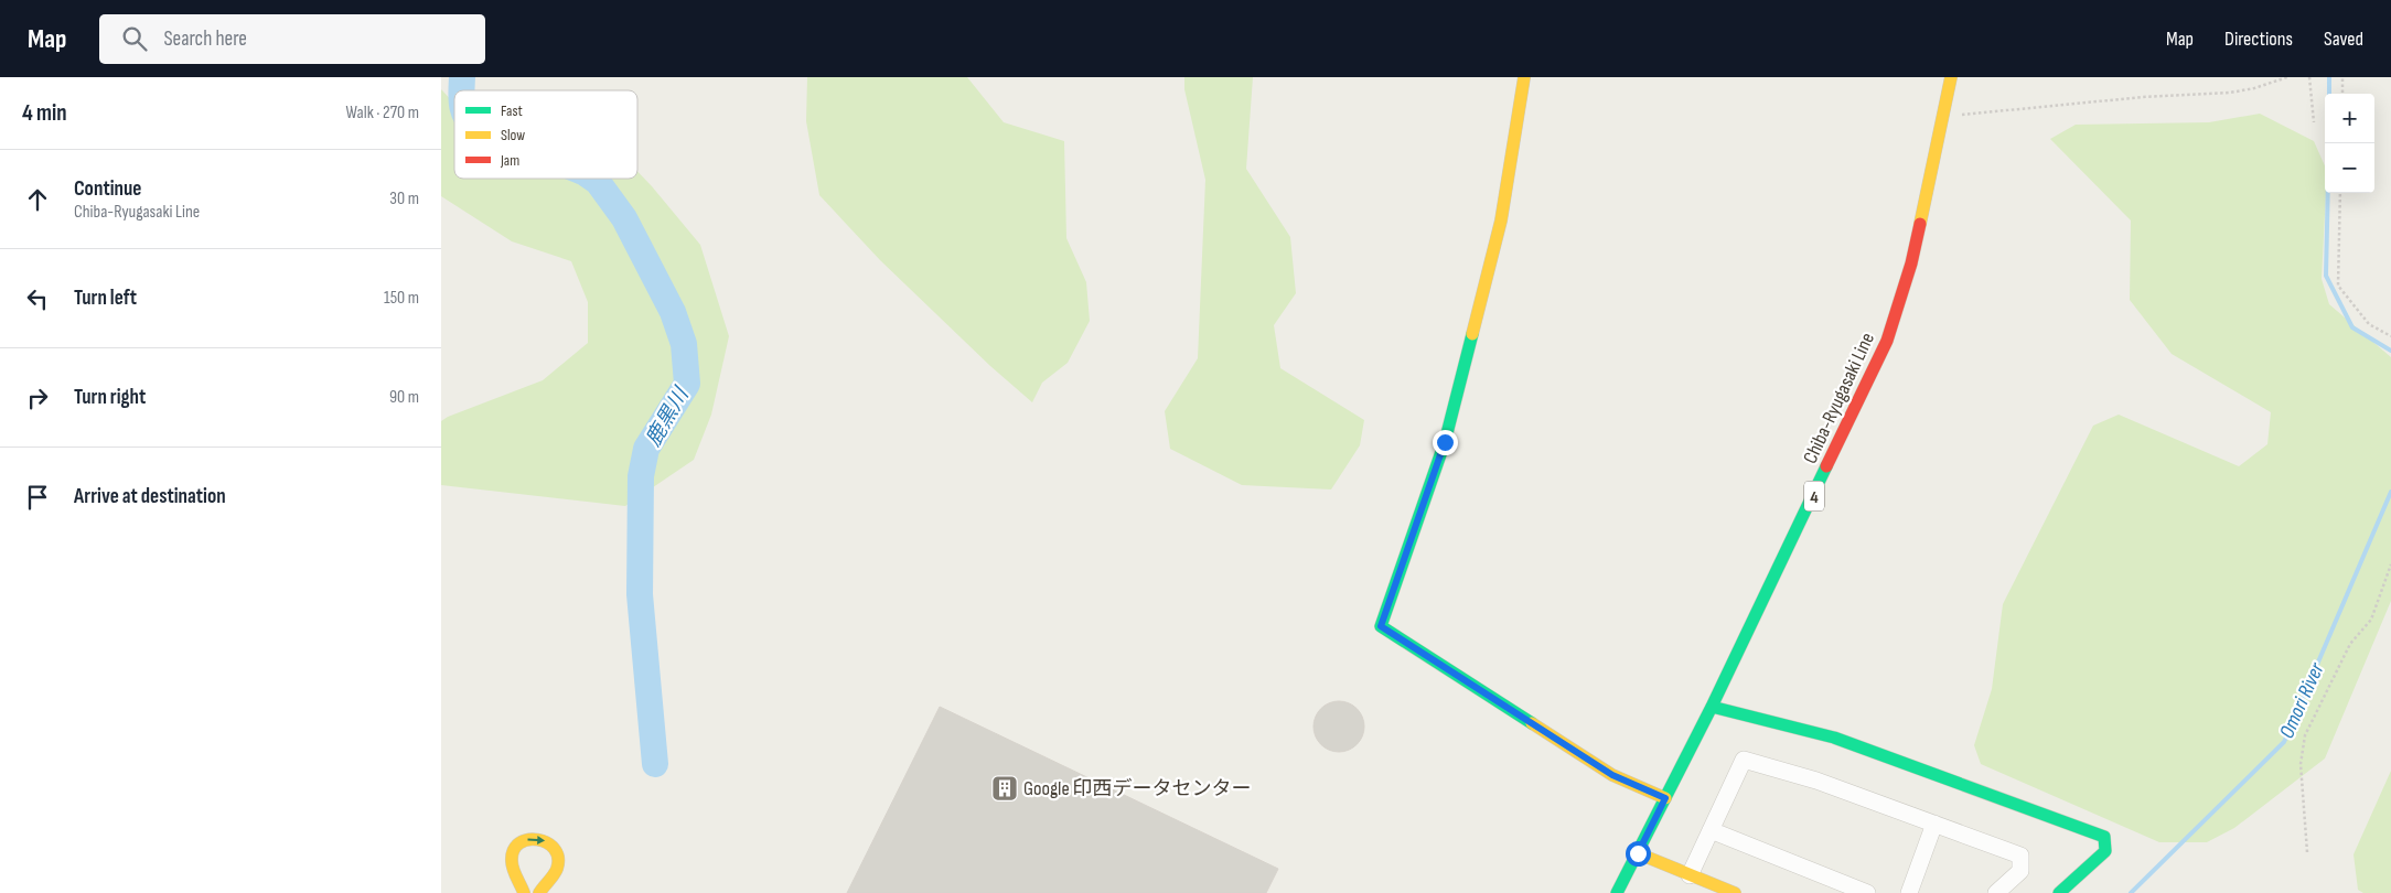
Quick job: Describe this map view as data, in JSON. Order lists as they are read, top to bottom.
{
  "streets": {
    "street": ["Chiba-Ryugasaki Line", "4"]
  },
  "water": ["鹿黒川", "Omori River"],
  "places": {
    "building": ["Google 印西データセンター"]
  },
  "legend": ["Fast", "Slow", "Jam"],
  "page": {
    "header": "Map",
    "search": "Search here",
    "nav": ["Map", "Directions", "Saved"],
    "heading": ["4 min", "Walk · 270 m"],
    "map_buttons": ["+", "−"],
    "list": [
      ["Continue", "Chiba-Ryugasaki Line", "30 m"],
      ["Turn left", "150 m"],
      ["Turn right", "90 m"],
      "Arrive at destination"
    ]
  }
}
